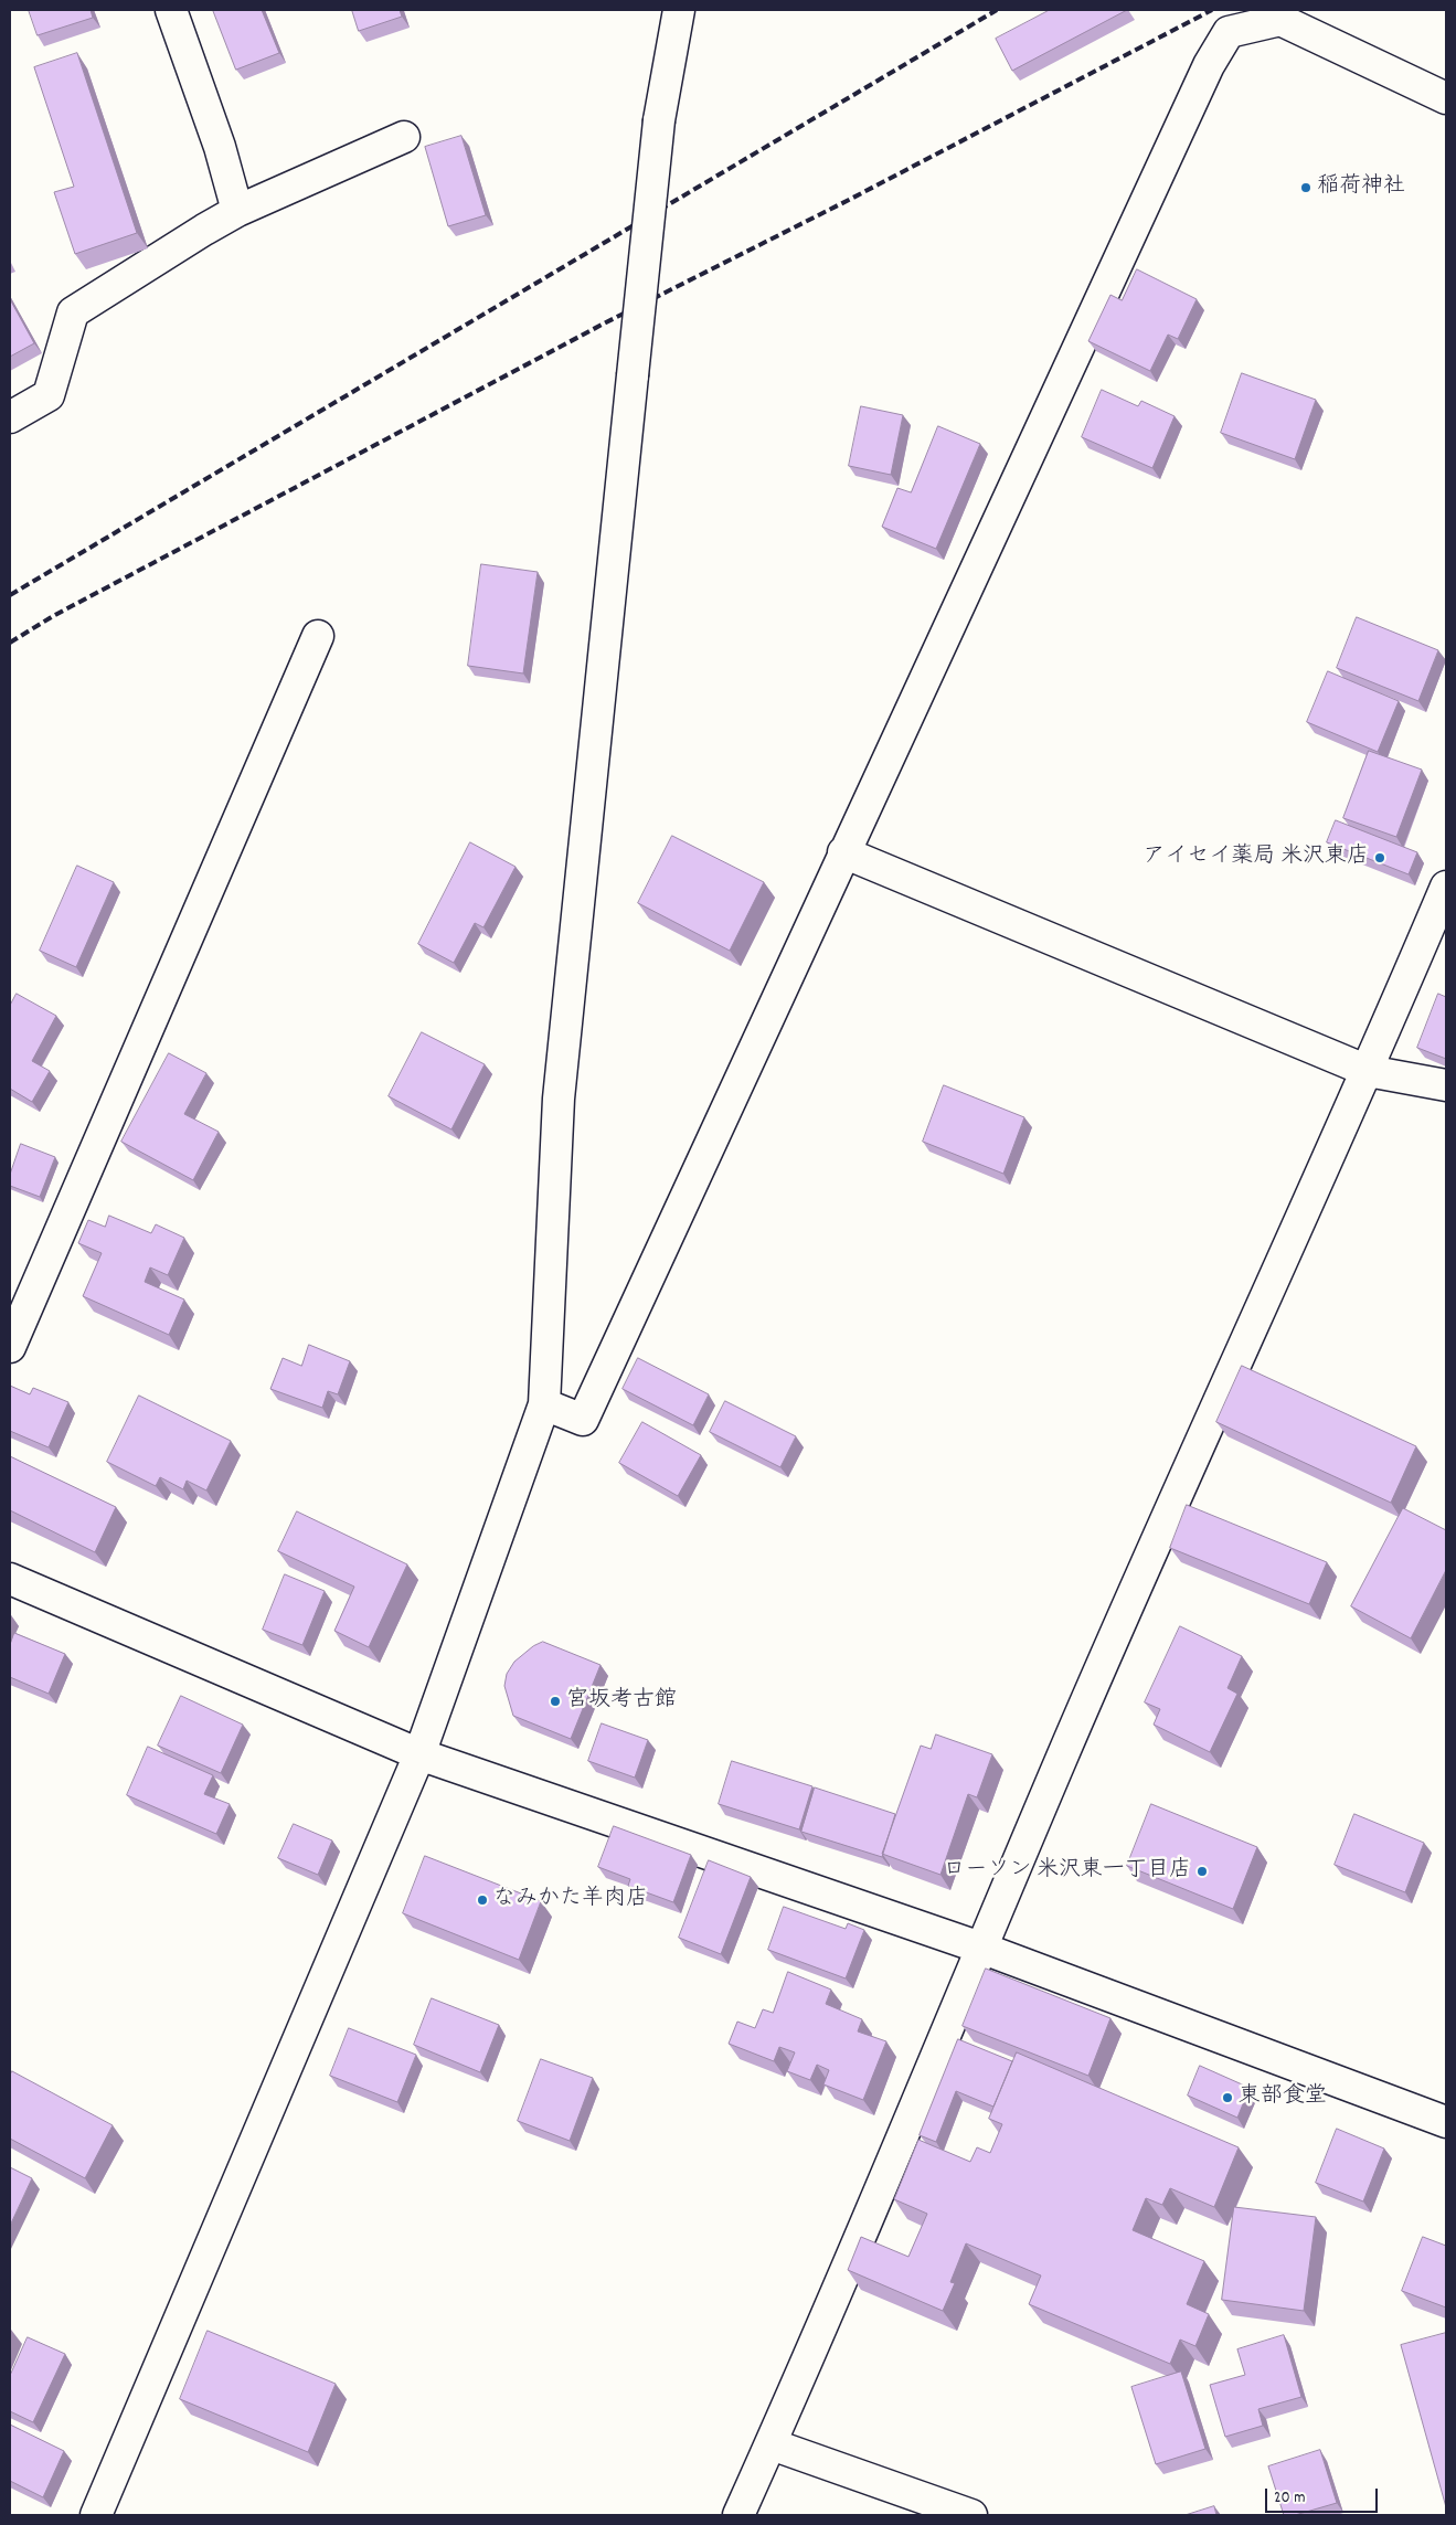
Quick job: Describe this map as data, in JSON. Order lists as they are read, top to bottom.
{
  "places": [
    "稲荷神社",
    "アイセイ薬局 米沢東店",
    "宮坂考古館",
    "ローソン 米沢東一丁目店",
    "なみかた羊肉店",
    "東部食堂"
  ],
  "scale_bar": "20 m"
}
